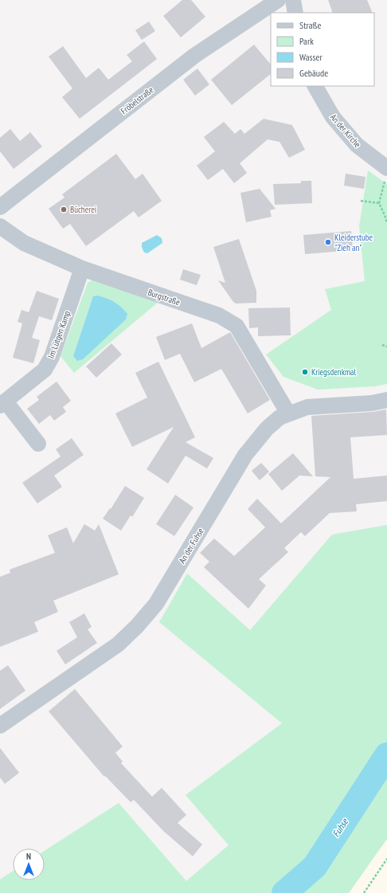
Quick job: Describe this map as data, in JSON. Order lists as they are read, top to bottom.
{
  "streets": {
    "street": [
      "Fröbelstraße",
      "An der Kirche",
      "Burgstraße",
      "Im Lütgen Kamp",
      "An der Fuhse"
    ]
  },
  "crossings": [
    ["Burgstraße", "Im Lütgen Kamp"],
    ["Burgstraße", "An der Fuhse"]
  ],
  "water": ["Fuhse"],
  "places": ["Bücherei", "Kleiderstube \"Zieh an\"", "Kriegsdenkmal"],
  "legend": [
    "Straße",
    "Park",
    "Wasser",
    "Gebäude"
  ],
  "north": "top"
}
